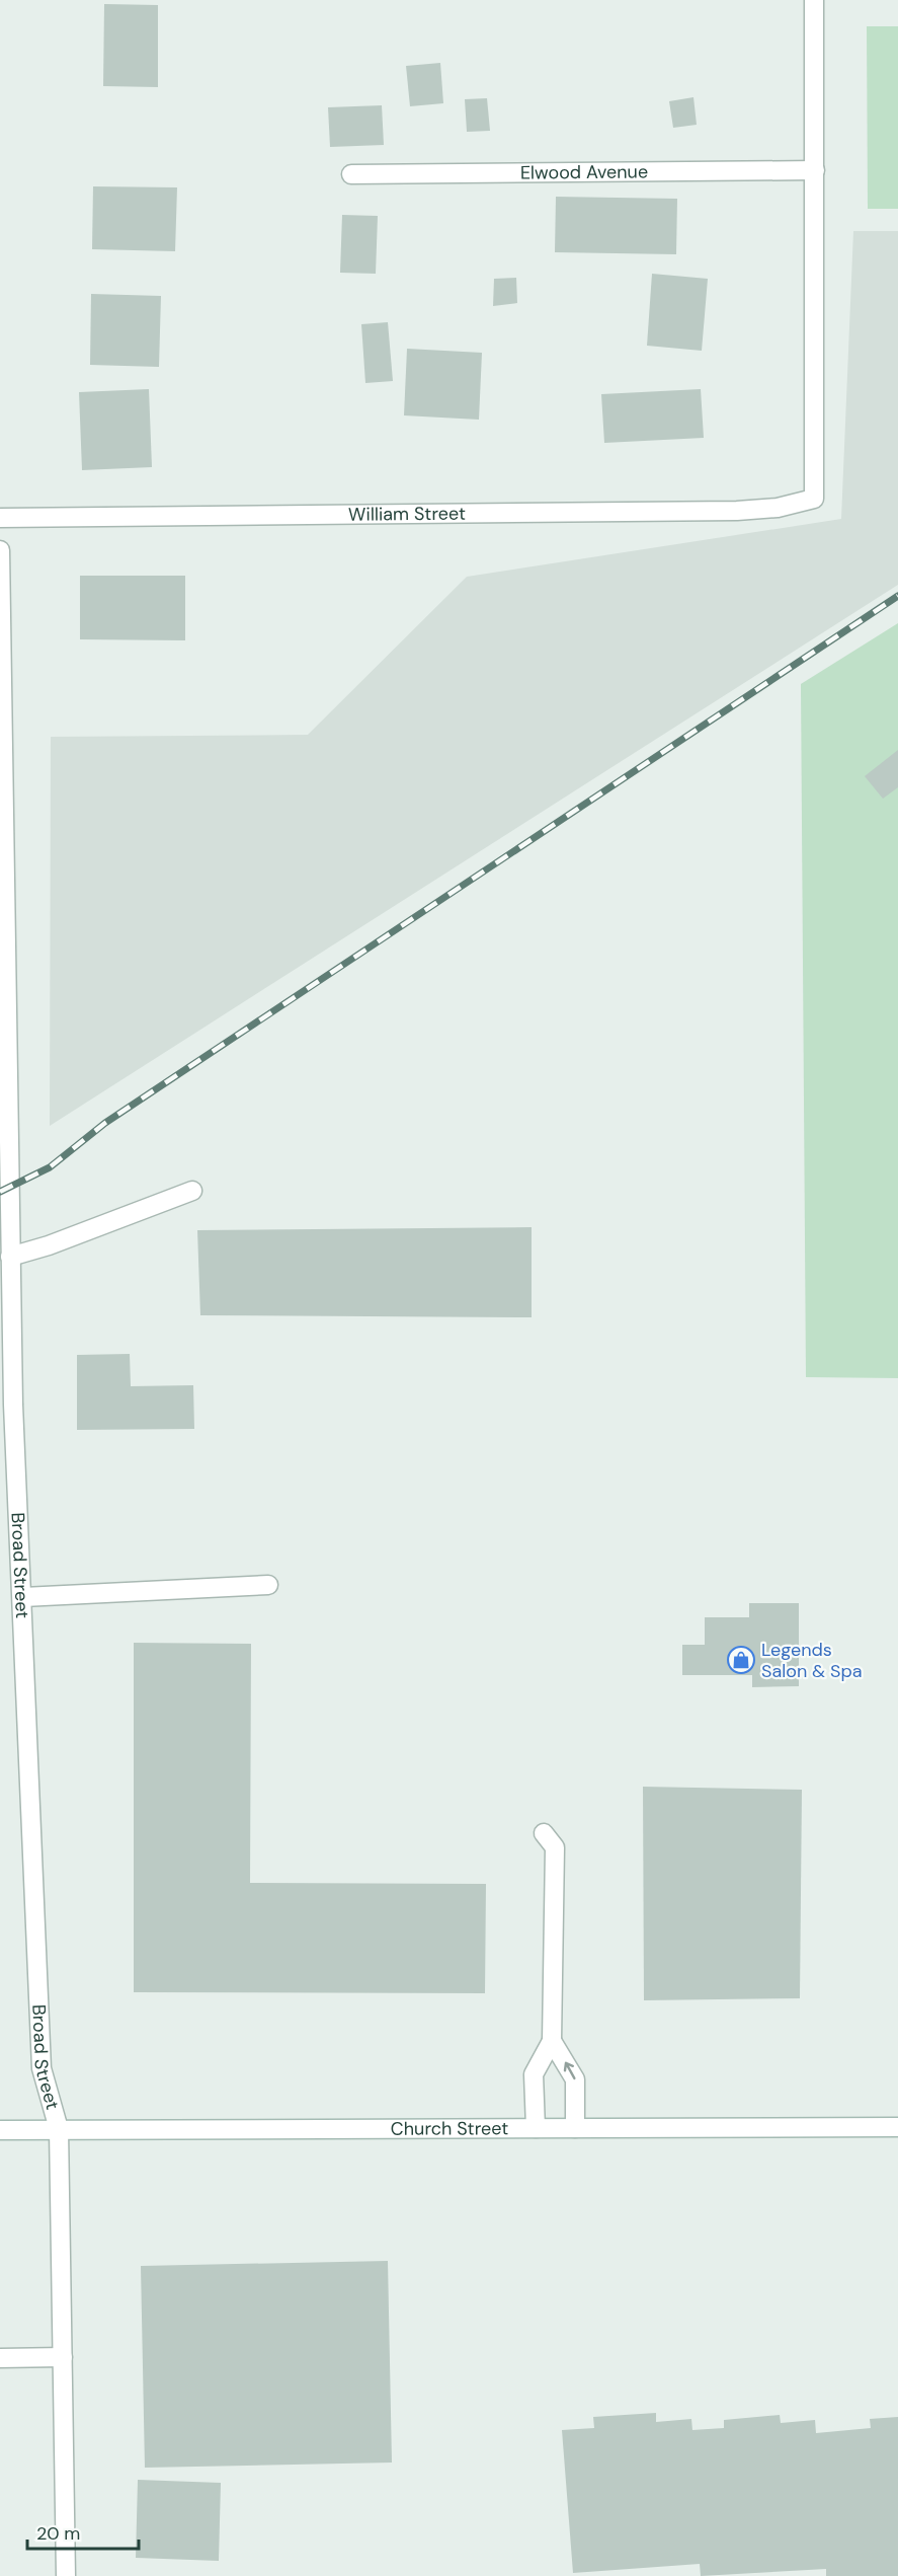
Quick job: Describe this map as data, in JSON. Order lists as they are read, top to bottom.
{
  "streets": {
    "street": [
      "Elwood Avenue",
      "William Street",
      "Broad Street",
      "Church Street"
    ]
  },
  "crossings": [
    ["Elwood Avenue", "William Street"],
    ["Broad Street", "Church Street"]
  ],
  "places": {
    "shop": ["Legends Salon & Spa"]
  },
  "scale_bar": "20 m"
}
